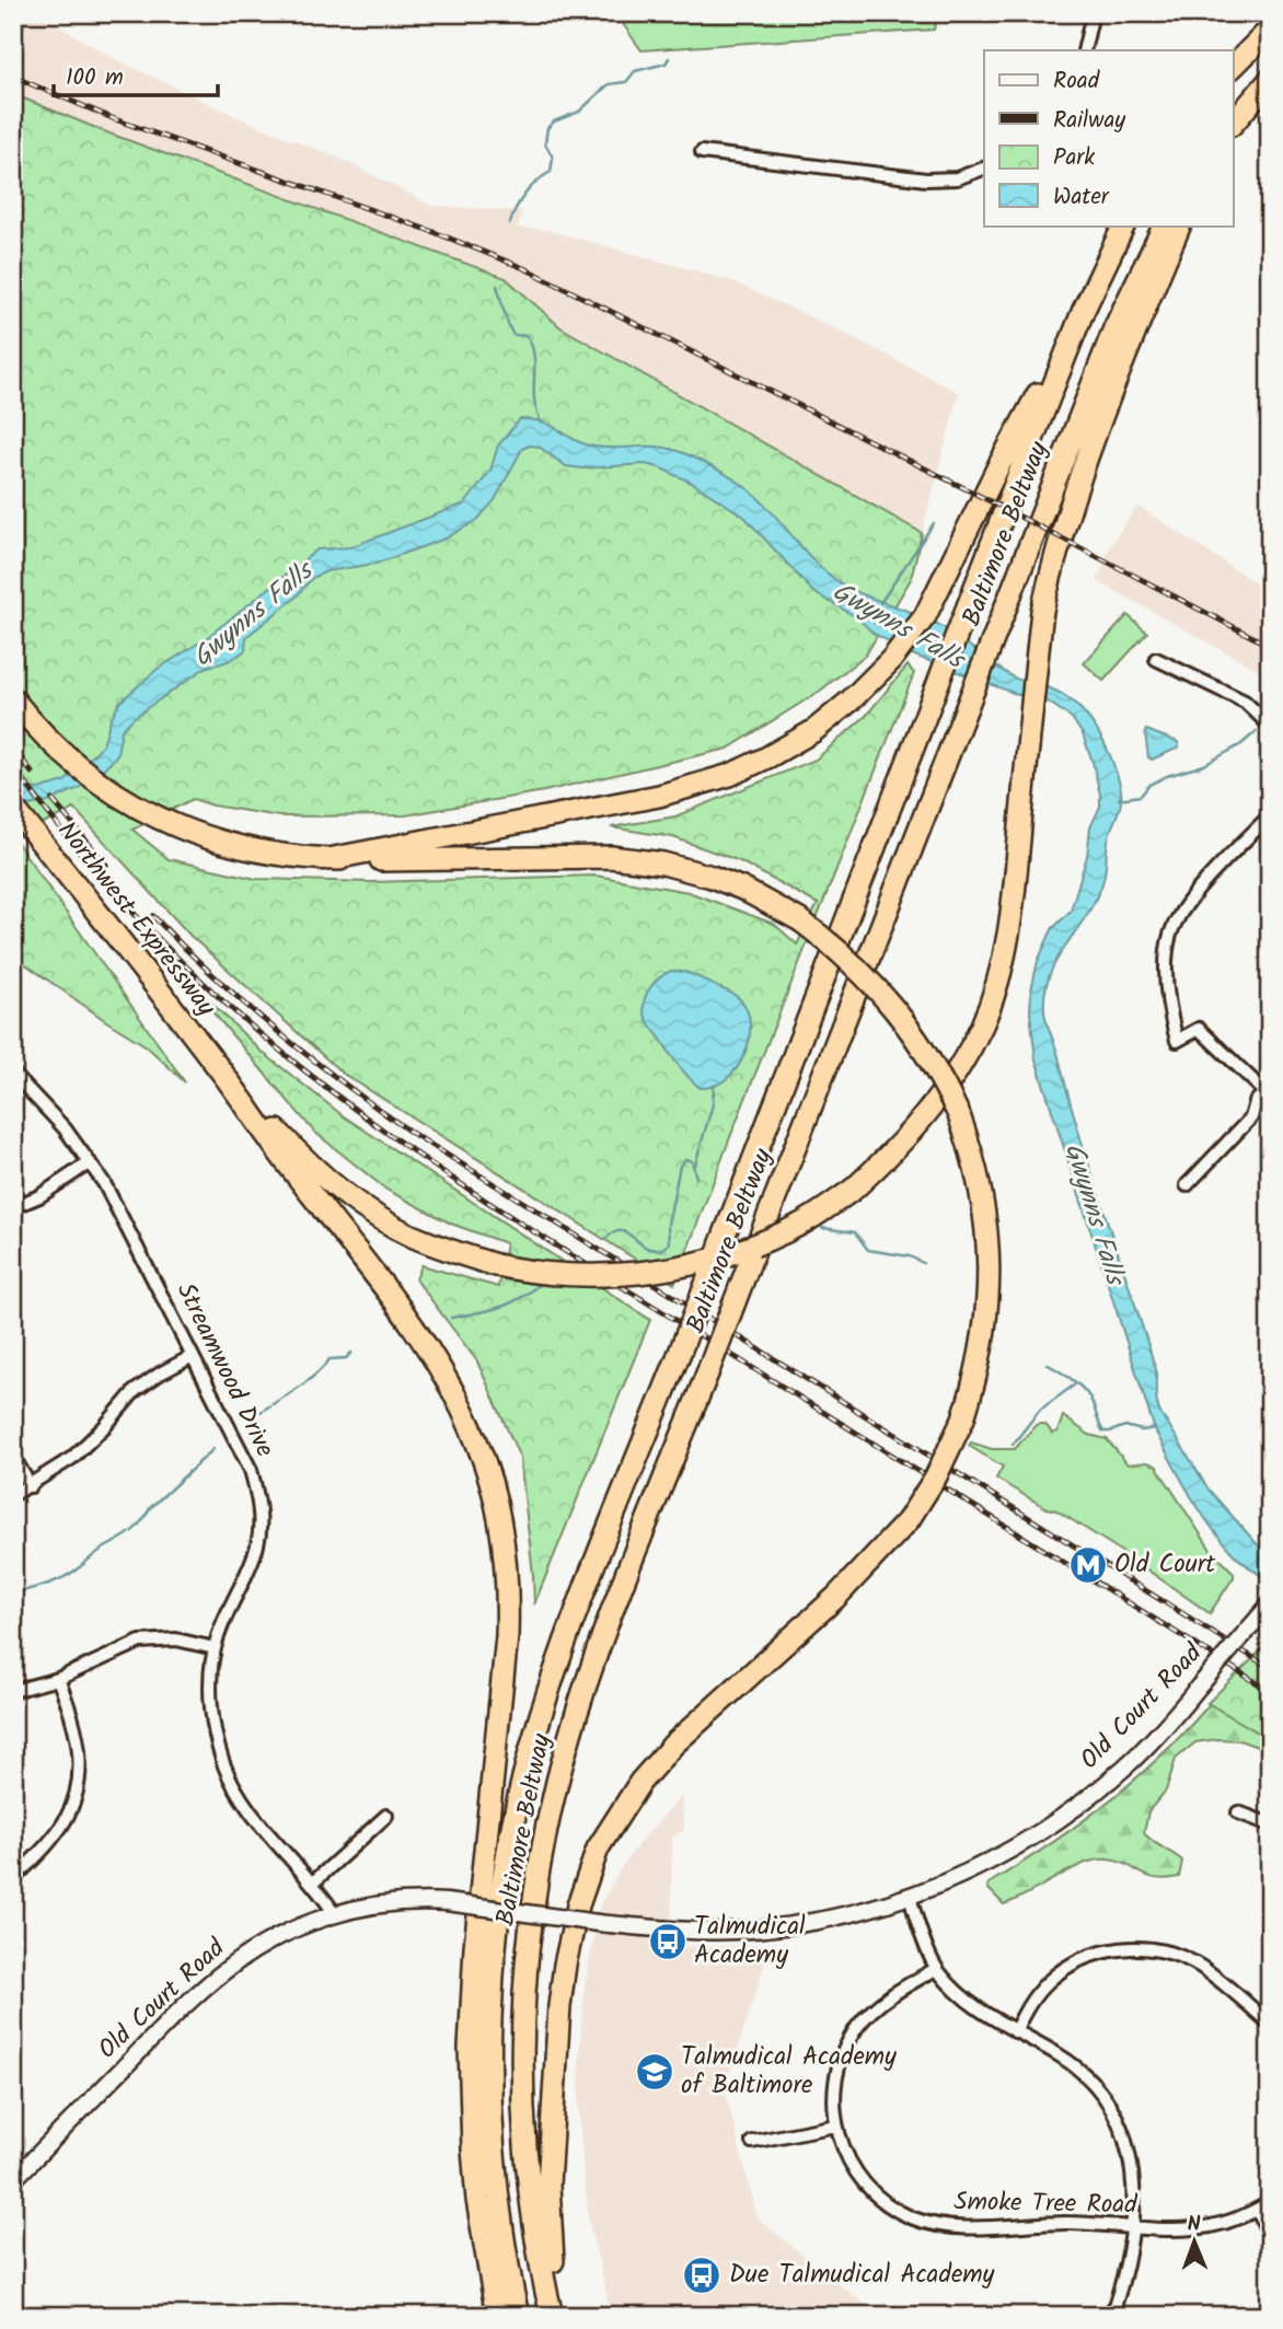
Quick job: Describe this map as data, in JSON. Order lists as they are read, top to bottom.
{
  "streets": {
    "highway": ["Baltimore Beltway", "Northwest Expressway"],
    "main road": ["Old Court Road"],
    "street": ["Streamwood Drive", "Smoke Tree Road"]
  },
  "crossings": [
    ["Streamwood Drive", "Old Court Road"]
  ],
  "water": ["Gwynns Falls"],
  "places": {
    "metro station": ["Old Court"],
    "bus stop": ["Talmudical Academy", "Due Talmudical Academy"],
    "school or university": ["Talmudical Academy of Baltimore"]
  },
  "legend": [
    "Road",
    "Railway",
    "Park",
    "Water"
  ],
  "scale_bar": "100 m",
  "north": "top"
}
